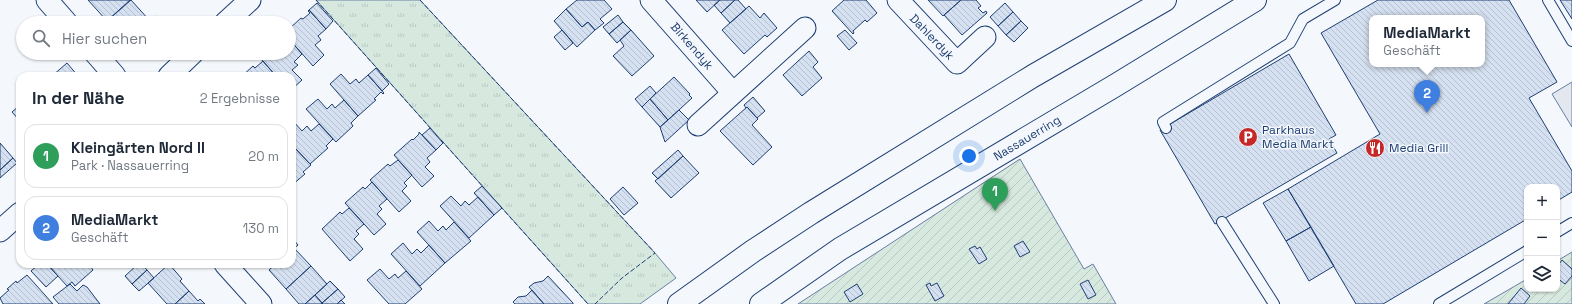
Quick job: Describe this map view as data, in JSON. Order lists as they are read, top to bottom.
{
  "streets": {
    "main road": ["Nassauerring"],
    "street": ["Dahlerdyk", "Birkendyk"]
  },
  "places": {
    "parking": ["Parkhaus Media Markt"],
    "restaurant": ["Media Grill"]
  },
  "page": {
    "popup": ["MediaMarkt", "Geschäft"],
    "search": "Hier suchen",
    "heading": ["In der Nähe", "2 Ergebnisse"],
    "pins": ["2", "1"],
    "list": [
      {
        "mark": "1",
        "name": "Kleingärten Nord II",
        "note": "Park · Nassauerring",
        "value": "20 m"
      },
      {
        "mark": "2",
        "name": "MediaMarkt",
        "note": "Geschäft",
        "value": "130 m"
      }
    ],
    "map_buttons": ["+", "−"]
  }
}
